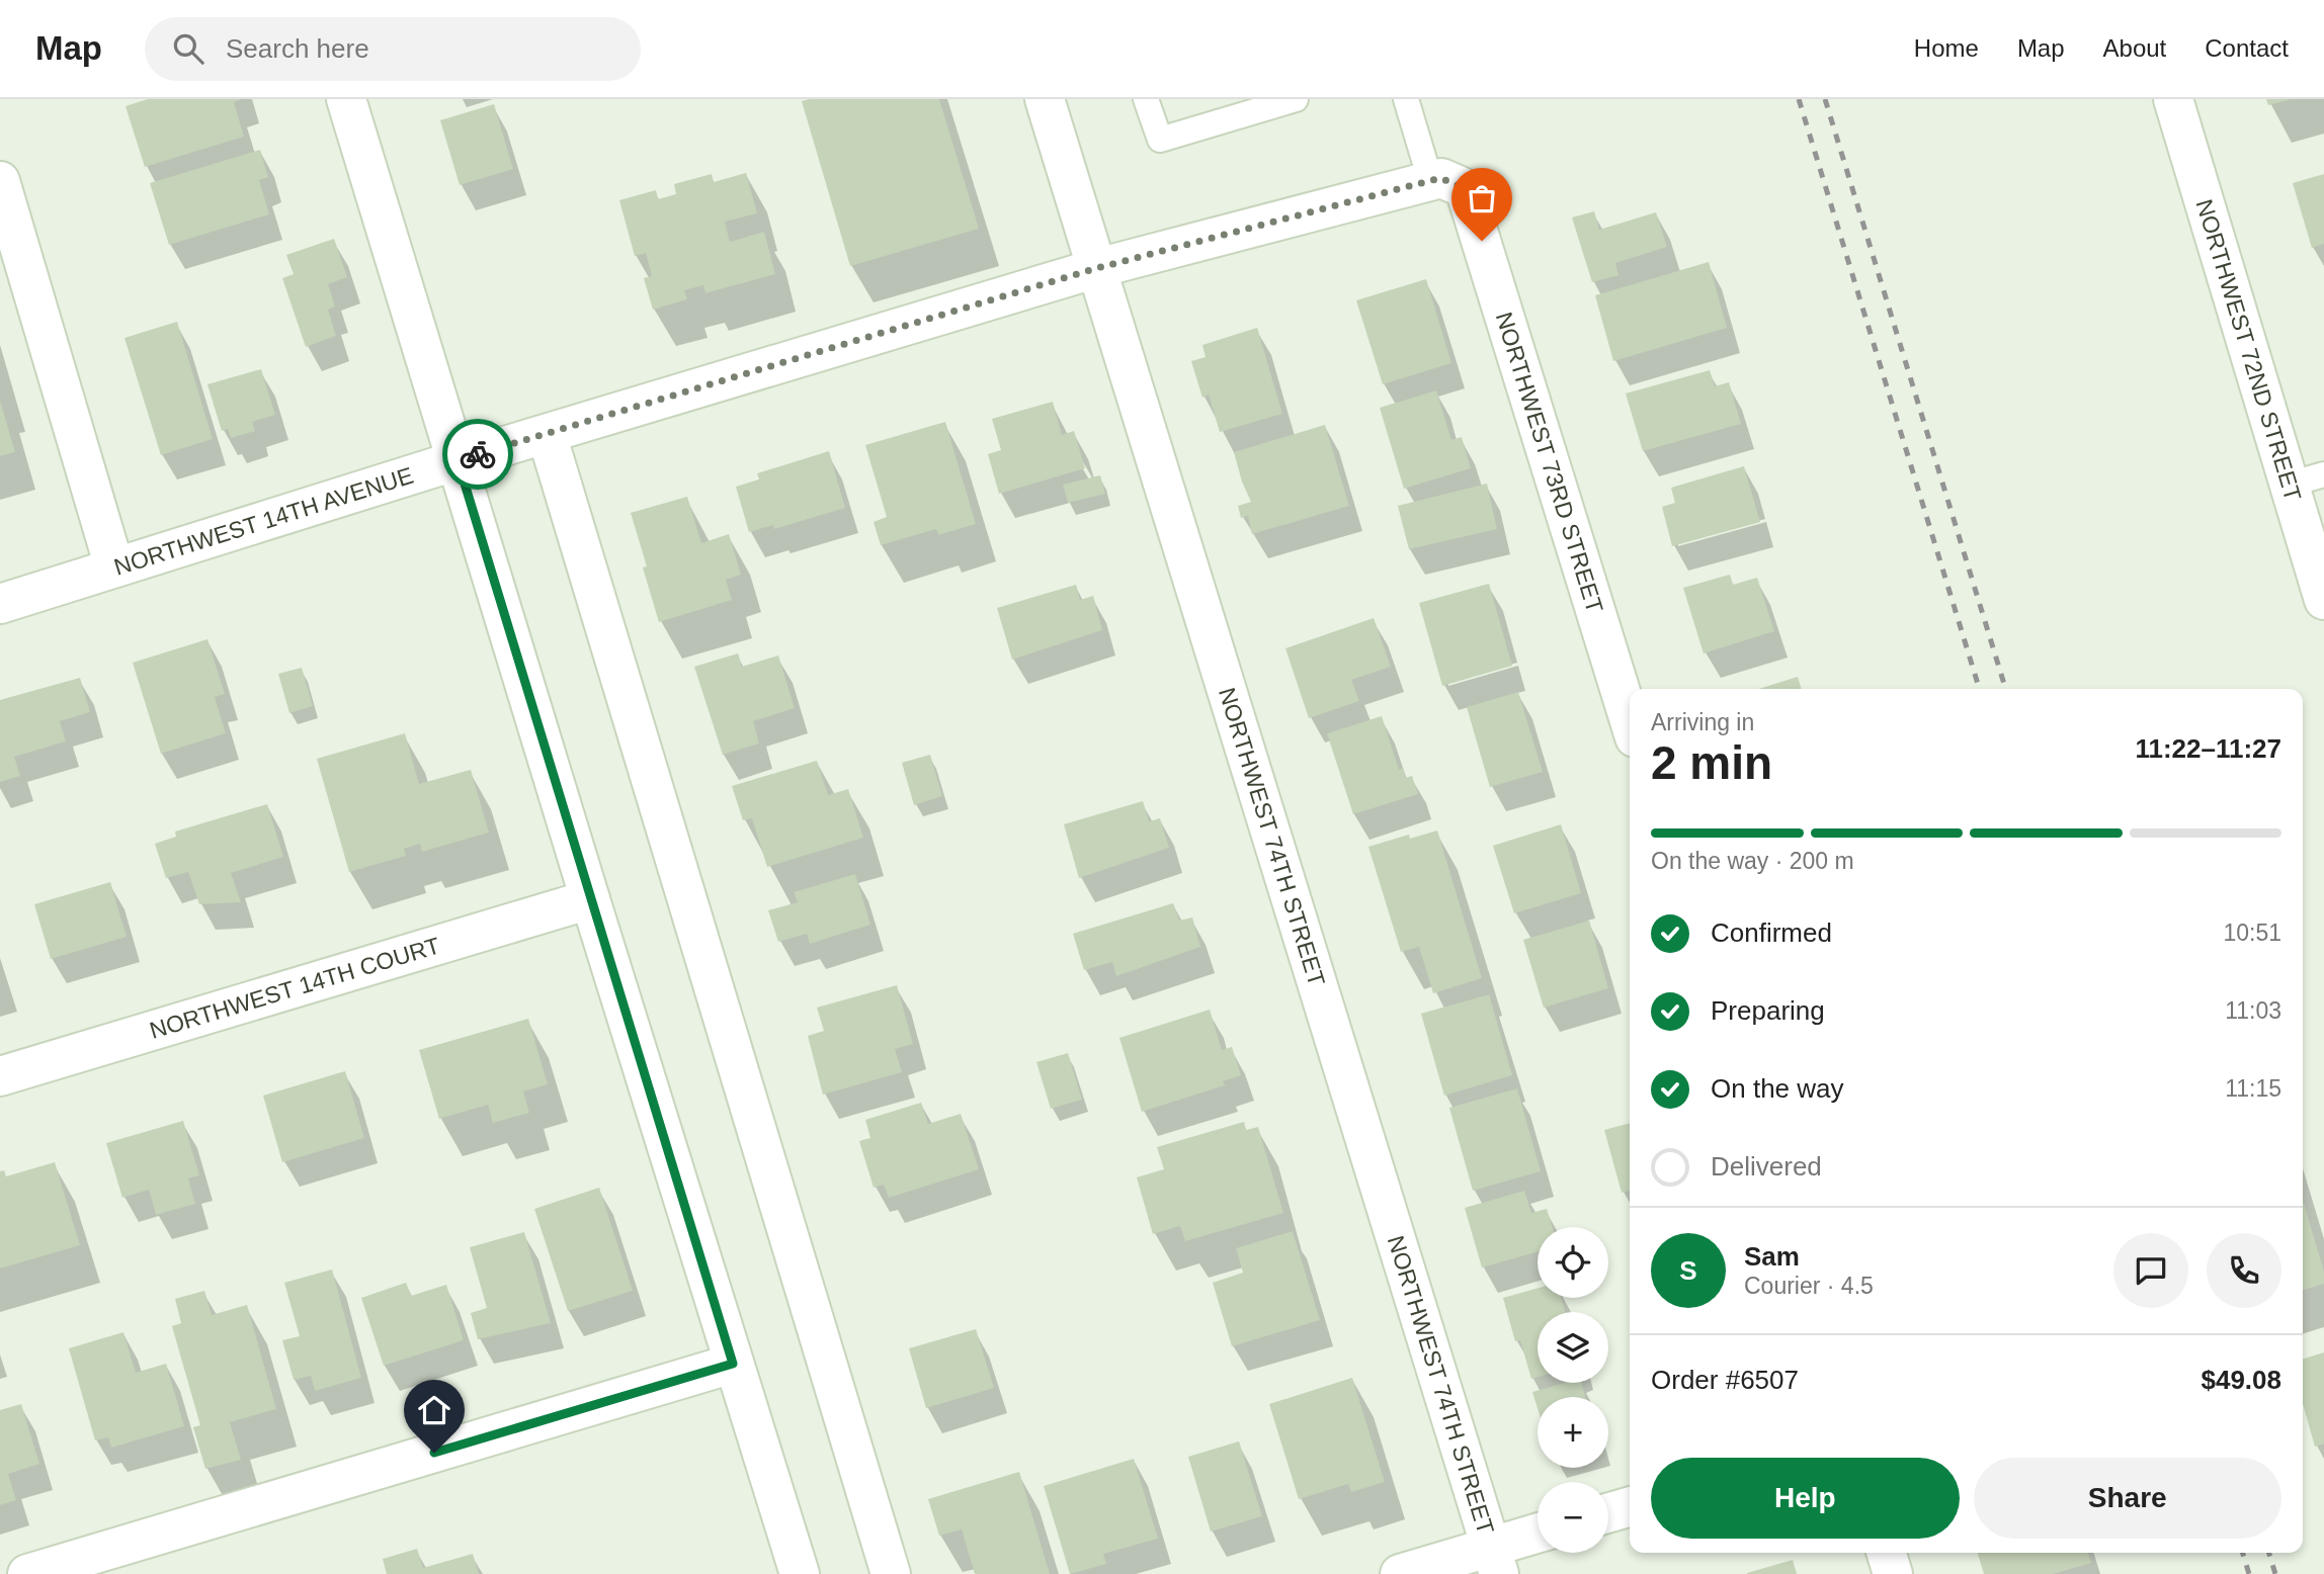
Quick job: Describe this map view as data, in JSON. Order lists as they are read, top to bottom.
{
  "streets": {
    "street": [
      "NORTHWEST 72ND STREET",
      "NORTHWEST 73RD STREET",
      "NORTHWEST 14TH AVENUE",
      "NORTHWEST 74TH STREET",
      "NORTHWEST 14TH COURT"
    ]
  },
  "crossings": [
    ["NORTHWEST 73RD STREET", "NORTHWEST 14TH AVENUE"],
    ["NORTHWEST 14TH AVENUE", "NORTHWEST 74TH STREET"]
  ],
  "page": {
    "header": "Map",
    "search": "Search here",
    "nav": [
      "Home",
      "Map",
      "About",
      "Contact"
    ],
    "heading": ["2 min", "Arriving in", "11:22–11:27"],
    "panel": [
      "Sam",
      "Courier · 4.5",
      "Order #6507",
      "$49.08"
    ],
    "bar": "On the way · 200 m",
    "list": [
      ["Confirmed", "10:51"],
      ["Preparing", "11:03"],
      ["On the way", "11:15"],
      "Delivered"
    ],
    "map_buttons": ["+", "−"],
    "round": "S",
    "buttons": ["Help", "Share"]
  }
}
